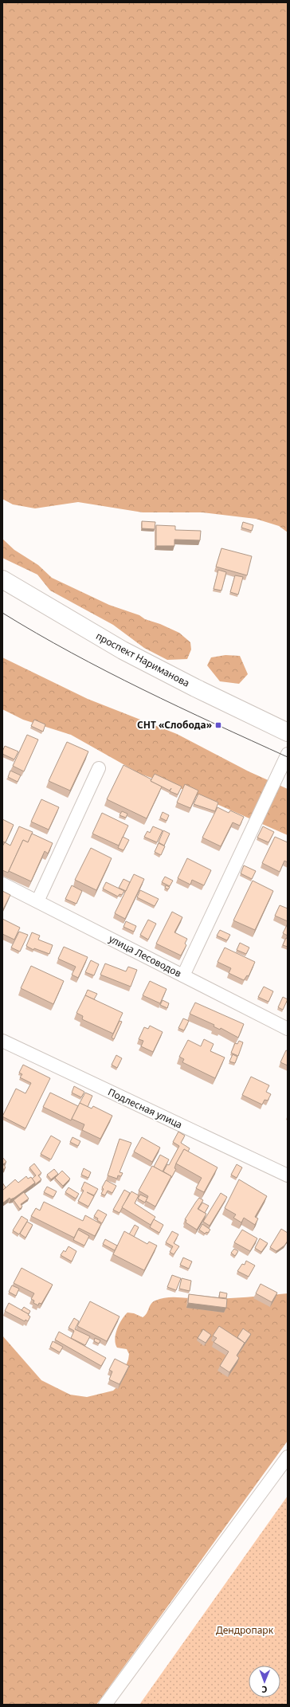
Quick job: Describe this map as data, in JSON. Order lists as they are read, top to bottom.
{
  "streets": {
    "main road": ["проспект Нариманова"],
    "street": ["улица Лесоводов", "Подлесная улица"]
  },
  "parks": ["Дендропарк"],
  "places": {
    "transit": ["СНТ «Слобода»"]
  },
  "north": "bottom"
}
